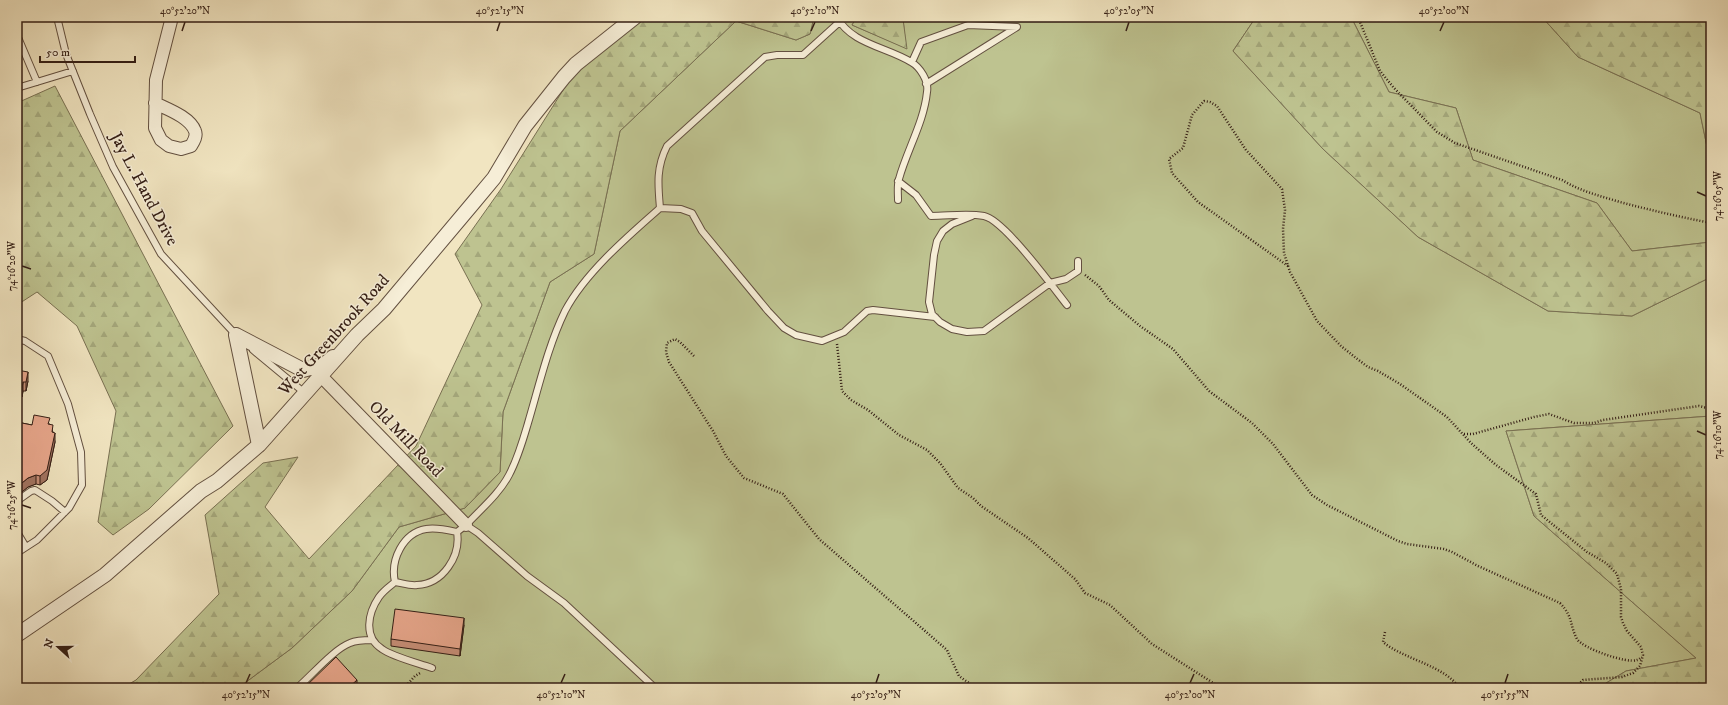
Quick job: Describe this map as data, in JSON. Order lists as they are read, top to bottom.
{
  "streets": {
    "street": ["West Greenbrook Road", "Old Mill Road"],
    "lane": ["Jay L. Hand Drive"]
  },
  "crossings": [
    ["Jay L. Hand Drive", "West Greenbrook Road"],
    ["West Greenbrook Road", "Old Mill Road"]
  ],
  "scale_bar": "50 m",
  "north": "left",
  "coordinates": [
    "40°52'20\"N",
    "40°52'15\"N",
    "40°52'10\"N",
    "40°52'05\"N",
    "40°52'00\"N",
    "74°16'05\"W",
    "74°16'20\"W",
    "74°16'10\"W",
    "74°16'25\"W",
    "40°51'55\"N"
  ]
}
